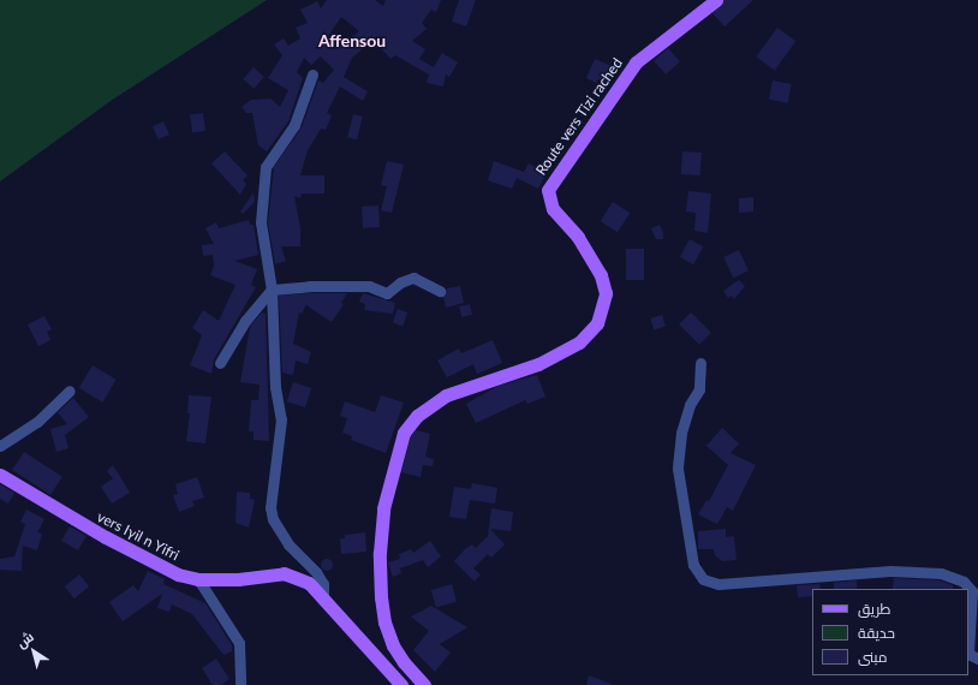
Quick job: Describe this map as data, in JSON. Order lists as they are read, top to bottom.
{
  "streets": {
    "main road": ["Route vers Tizi rached", "vers Iγil n Yifri"]
  },
  "districts": ["Affensou"],
  "legend": ["طريق", "حديقة", "مبنى"],
  "north": "top left"
}
